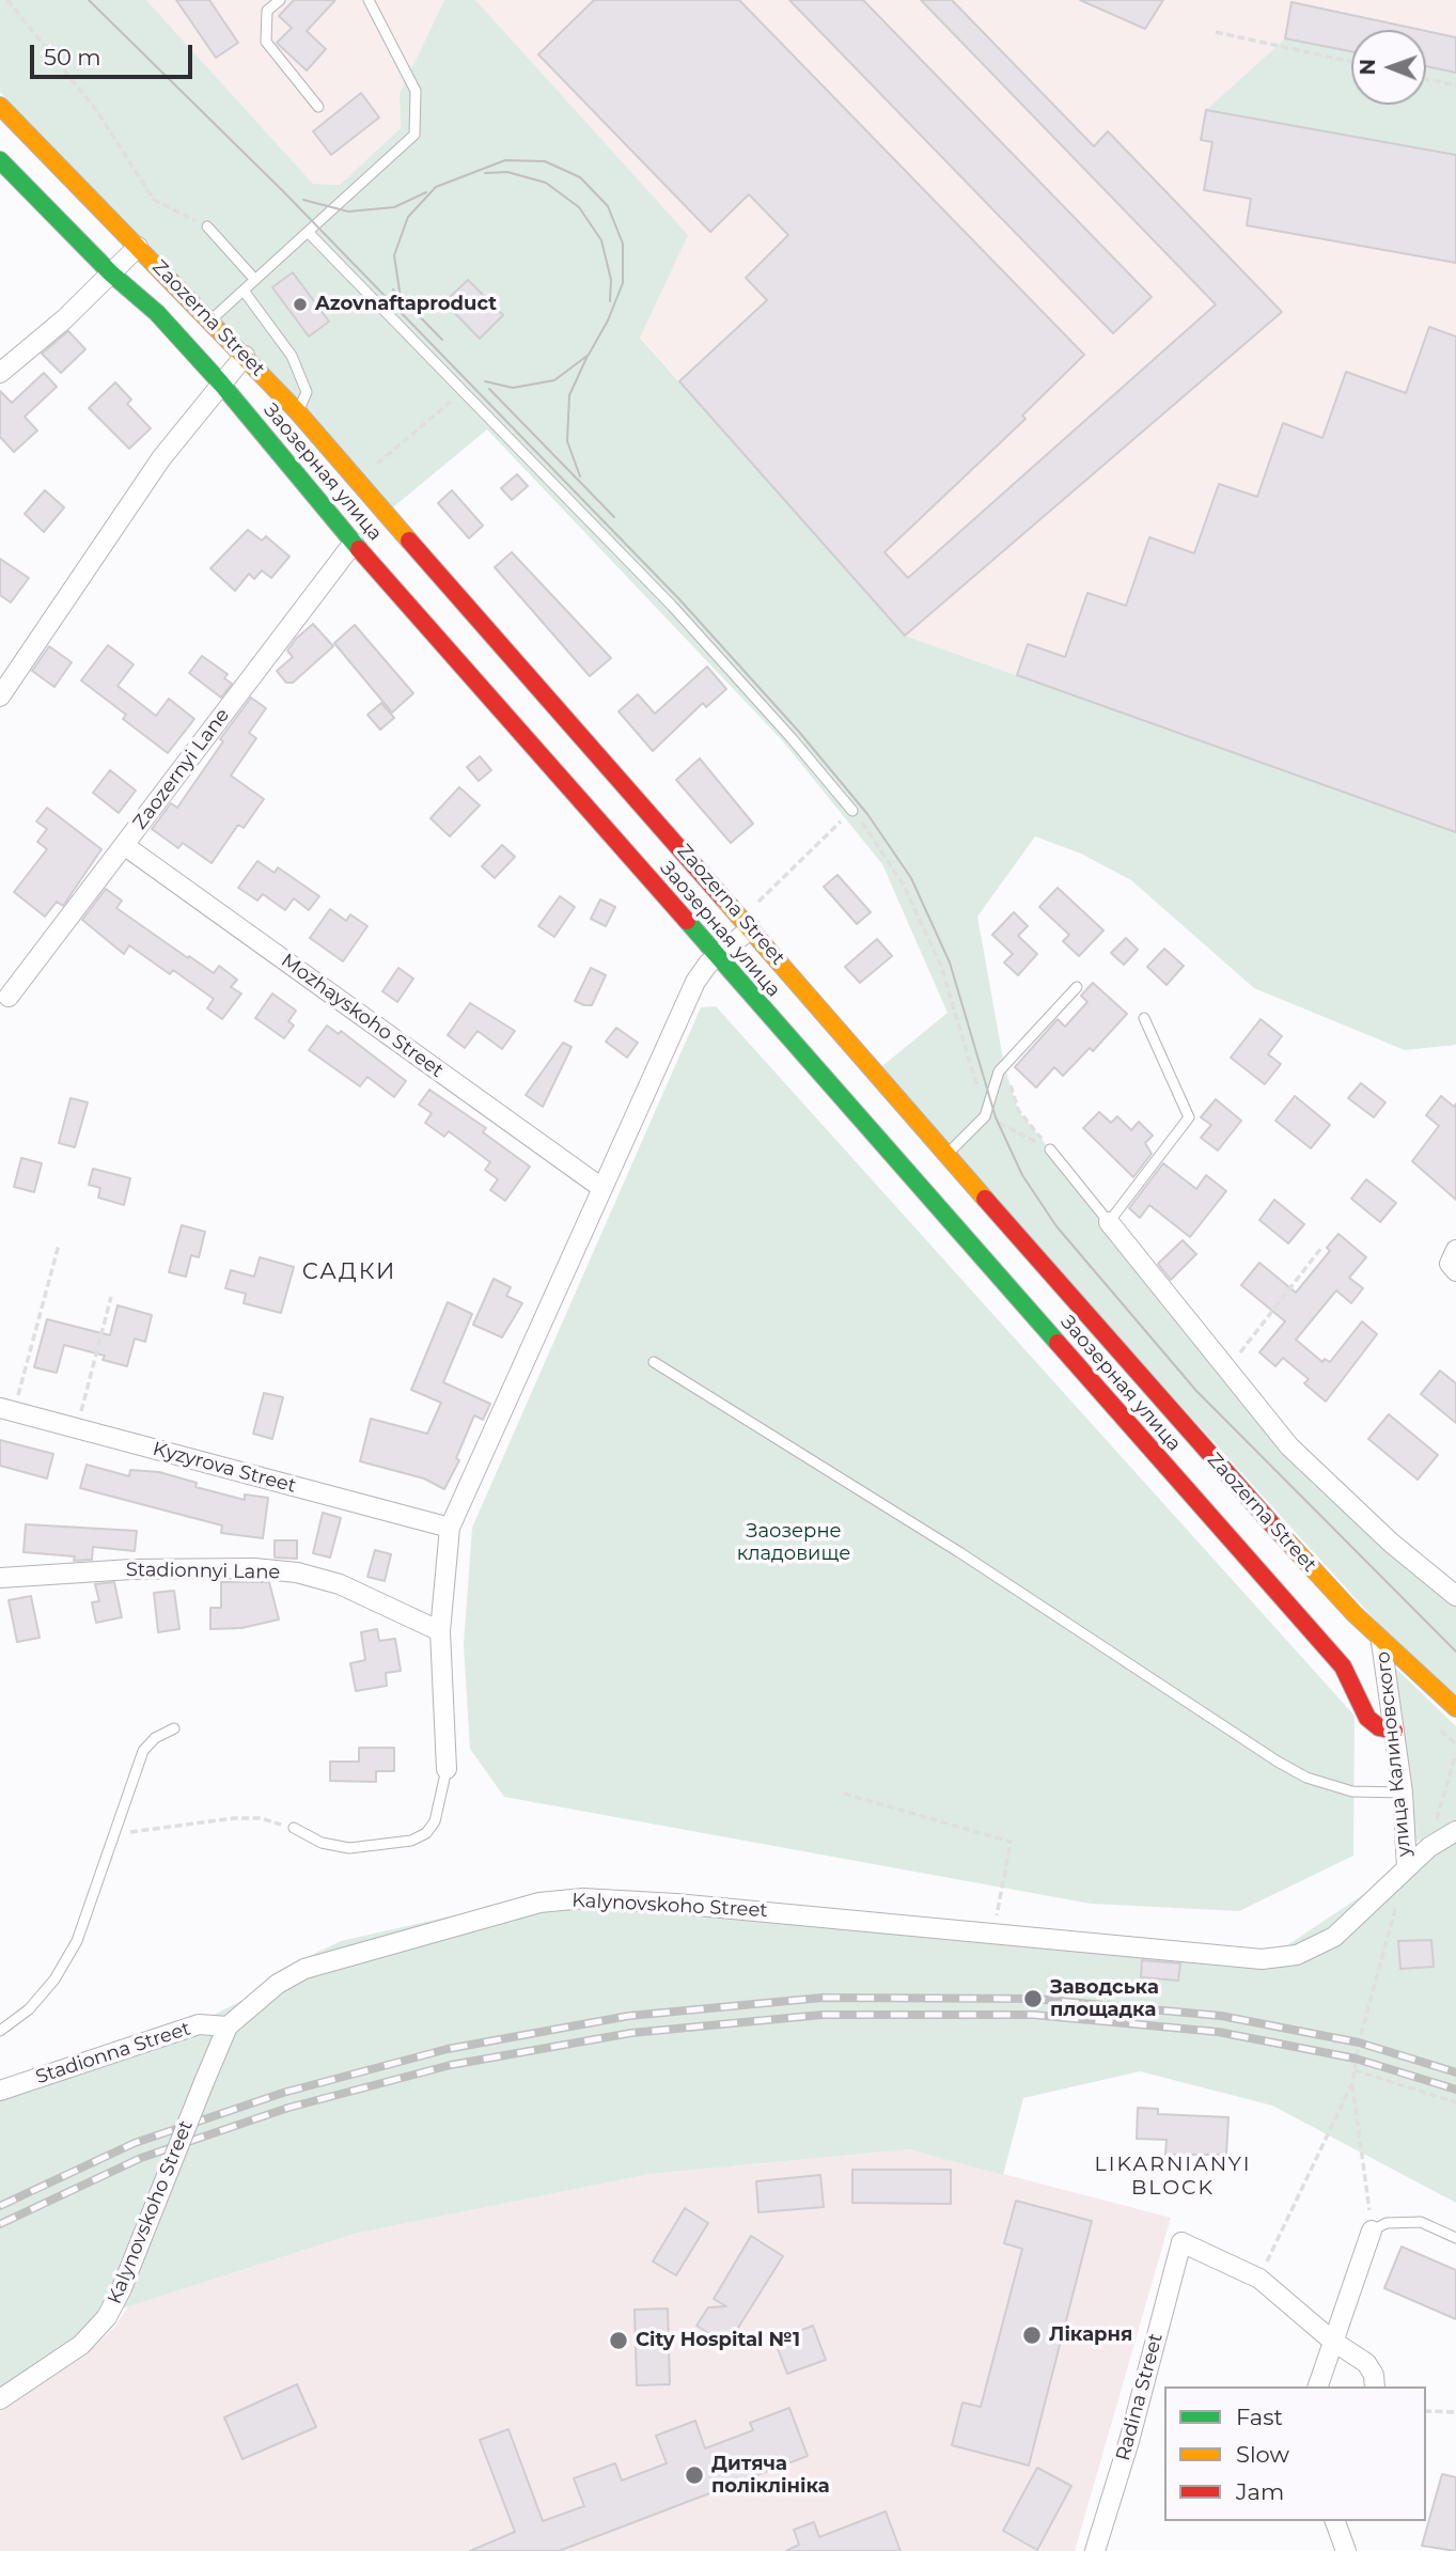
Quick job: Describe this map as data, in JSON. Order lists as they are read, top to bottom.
{
  "streets": {
    "main road": ["Zaozerna Street", "Заозерная улица"],
    "street": [
      "Zaozernyi Lane",
      "Mozhayskoho Street",
      "Kyzyrova Street",
      "Stadionnyi Lane",
      "улица Калиновского",
      "Kalynovskoho Street",
      "Stadionna Street",
      "Radina Street"
    ]
  },
  "crossings": [
    ["Zaozerna Street", "улица Калиновского"],
    ["Заозерная улица", "Zaozernyi Lane"],
    ["Заозерная улица", "улица Калиновского"],
    ["Zaozernyi Lane", "Mozhayskoho Street"],
    ["улица Калиновского", "Kalynovskoho Street"],
    ["Kalynovskoho Street", "Stadionna Street"]
  ],
  "districts": ["САДКИ", "LIKARNIANYI BLOCK"],
  "parks": ["Заозерне кладовище"],
  "places": [
    "Azovnaftaproduct",
    "Заводська площадка",
    "Лікарня",
    "City Hospital №1",
    "Дитяча поліклініка"
  ],
  "legend": ["Fast", "Slow", "Jam"],
  "scale_bar": "50 m",
  "north": "left"
}
